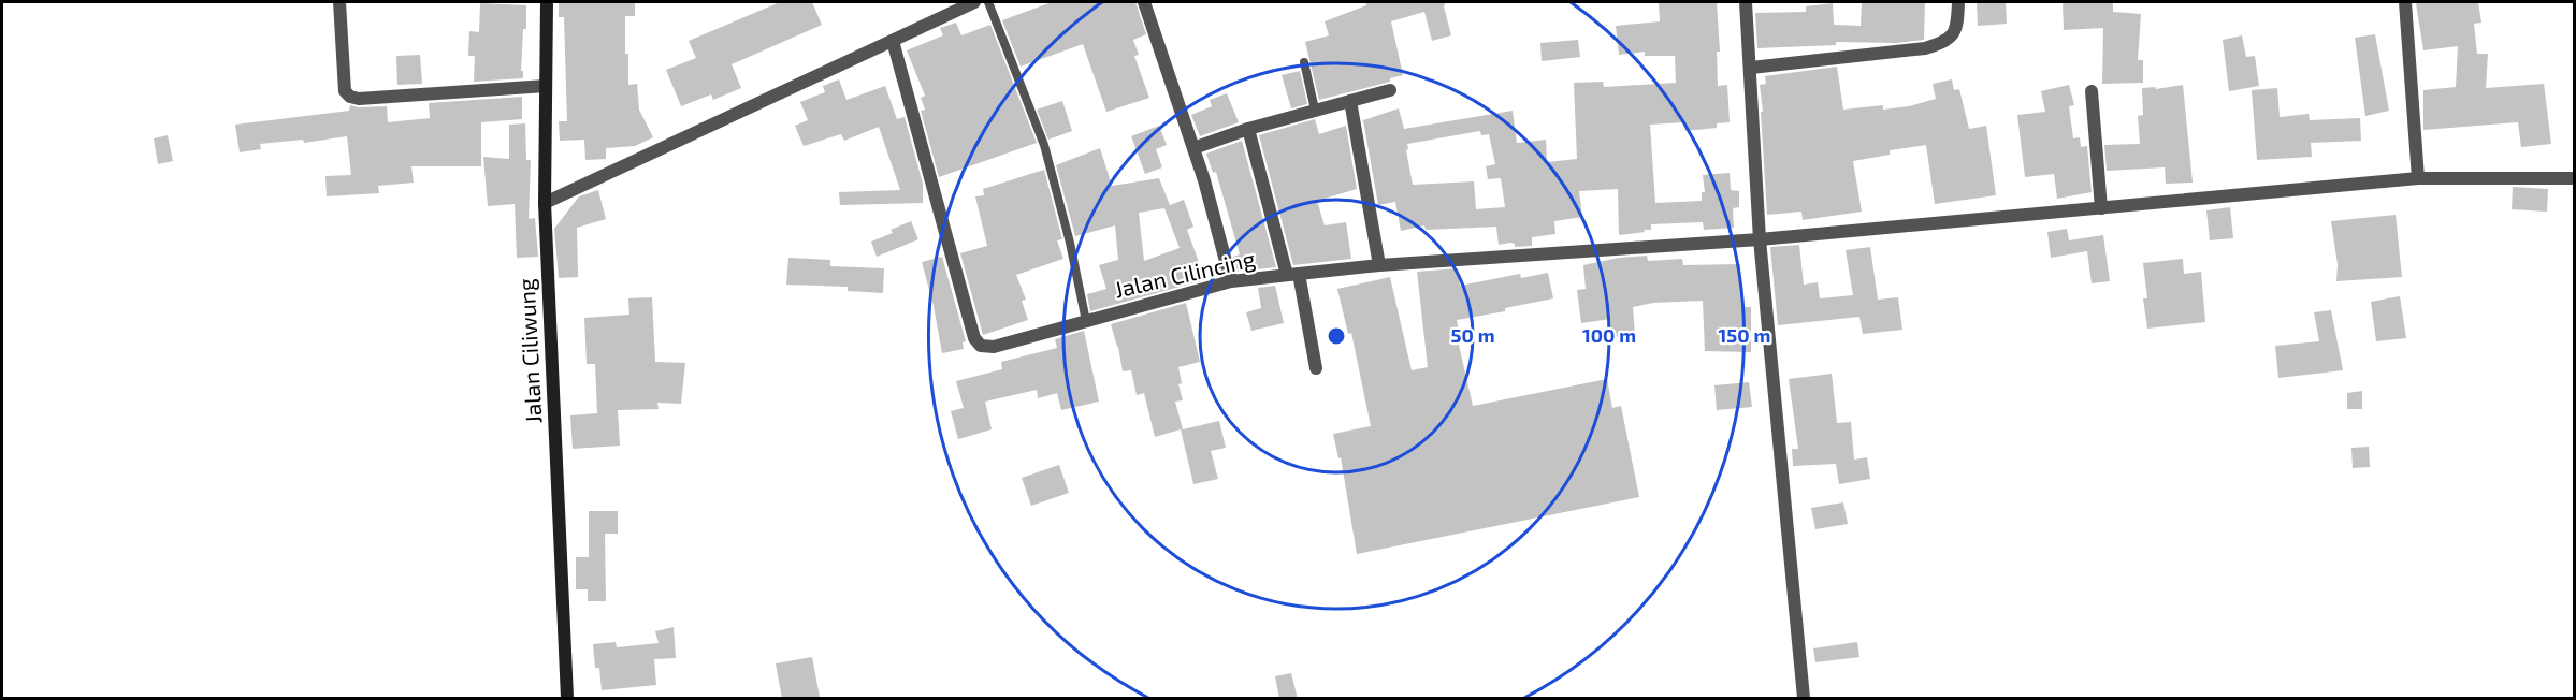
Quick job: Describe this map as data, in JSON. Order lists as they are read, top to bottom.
{
  "streets": {
    "main road": ["Jalan Ciliwung"],
    "street": ["Jalan Cilincing"]
  },
  "rings": ["50 m", "100 m", "150 m"]
}
